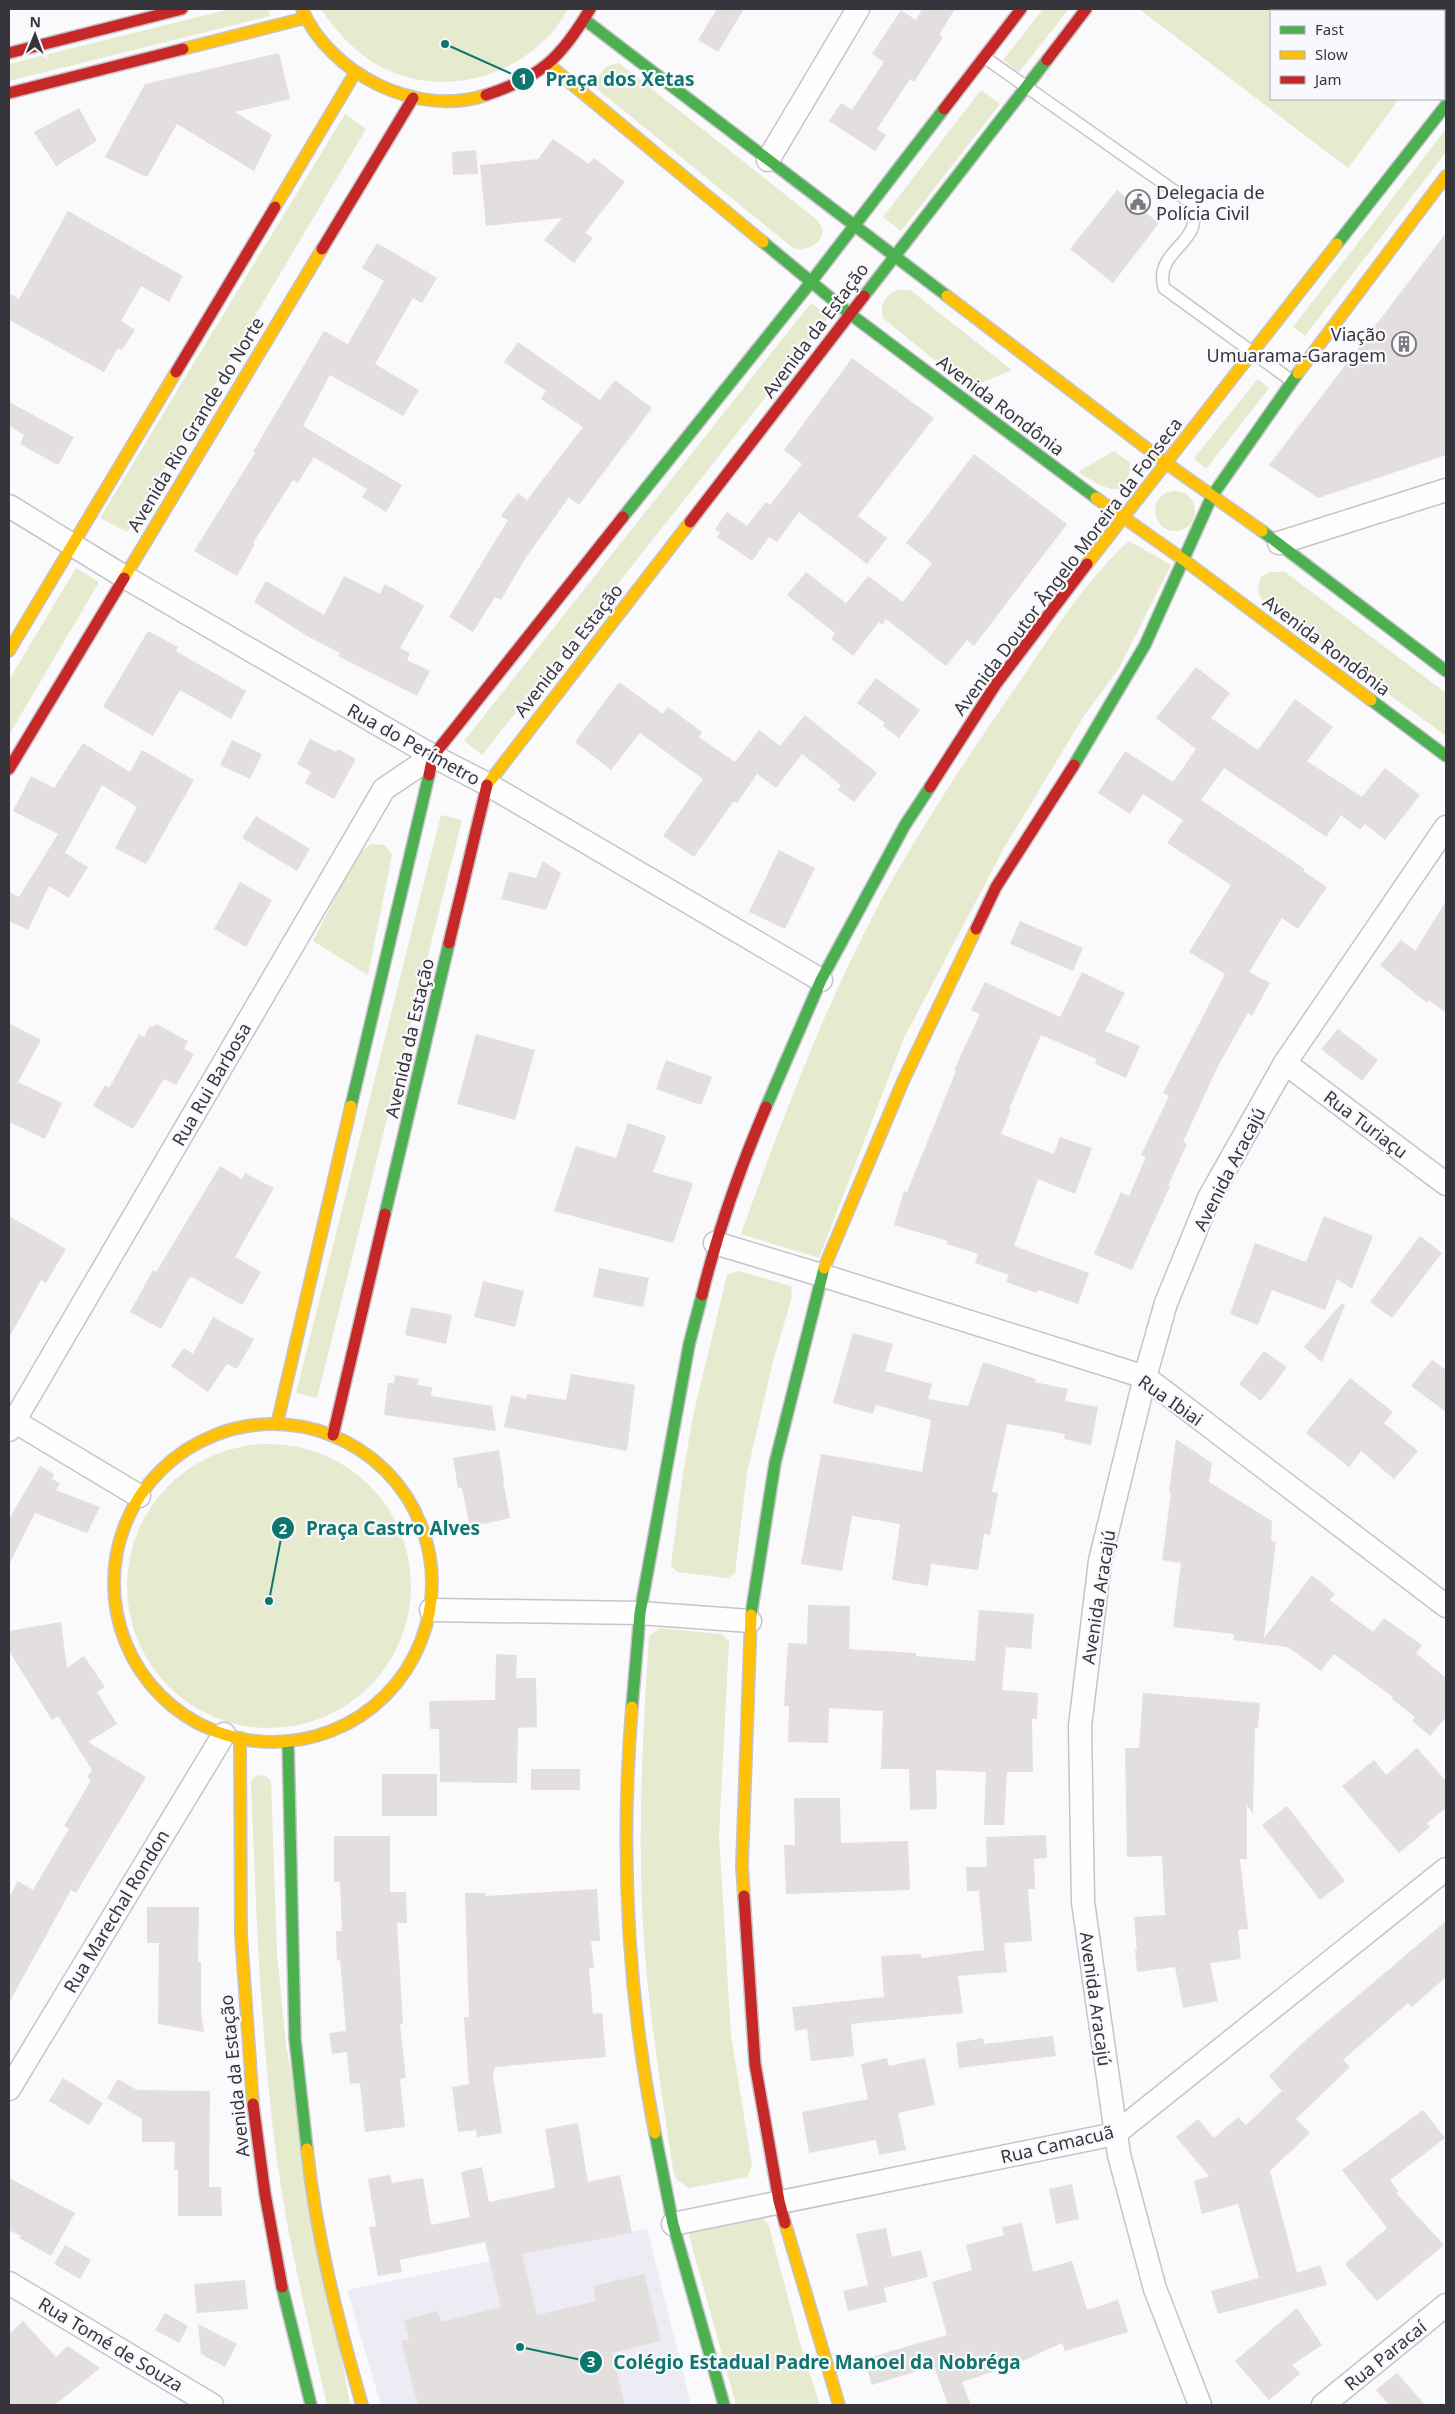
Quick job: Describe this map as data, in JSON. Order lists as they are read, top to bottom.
{
  "streets": {
    "street": [
      "Avenida da Estação",
      "Avenida Rondônia",
      "Avenida Rio Grande do Norte",
      "Avenida Doutor Ângelo Moreira da Fonseca",
      "Rua do Perímetro",
      "Rua Rui Barbosa",
      "Rua Turiaçu",
      "Avenida Aracajú",
      "Rua Ibiai",
      "Rua Marechal Rondon",
      "Rua Camacuã",
      "Rua Tomé de Souza",
      "Rua Paracaí"
    ]
  },
  "crossings": [
    ["Avenida da Estação", "Avenida Rondônia"],
    ["Avenida da Estação", "Rua do Perímetro"],
    ["Avenida da Estação", "Rua Rui Barbosa"],
    ["Avenida da Estação", "Rua Marechal Rondon"],
    ["Avenida Rondônia", "Avenida Doutor Ângelo Moreira da Fonseca"],
    ["Avenida Rio Grande do Norte", "Rua do Perímetro"],
    ["Avenida Doutor Ângelo Moreira da Fonseca", "Rua do Perímetro"],
    ["Avenida Doutor Ângelo Moreira da Fonseca", "Rua Ibiai"],
    ["Avenida Doutor Ângelo Moreira da Fonseca", "Rua Camacuã"],
    ["Rua do Perímetro", "Rua Rui Barbosa"],
    ["Rua Turiaçu", "Avenida Aracajú"],
    ["Avenida Aracajú", "Rua Ibiai"],
    ["Avenida Aracajú", "Rua Camacuã"]
  ],
  "places": {
    "other": ["Praça dos Xetas", "Praça Castro Alves", "Colégio Estadual Padre Manoel da Nobréga"],
    "public building": ["Delegacia de Polícia Civil"],
    "building": ["Viação Umuarama-Garagem"]
  },
  "legend": ["Fast", "Slow", "Jam"],
  "north": "top"
}
